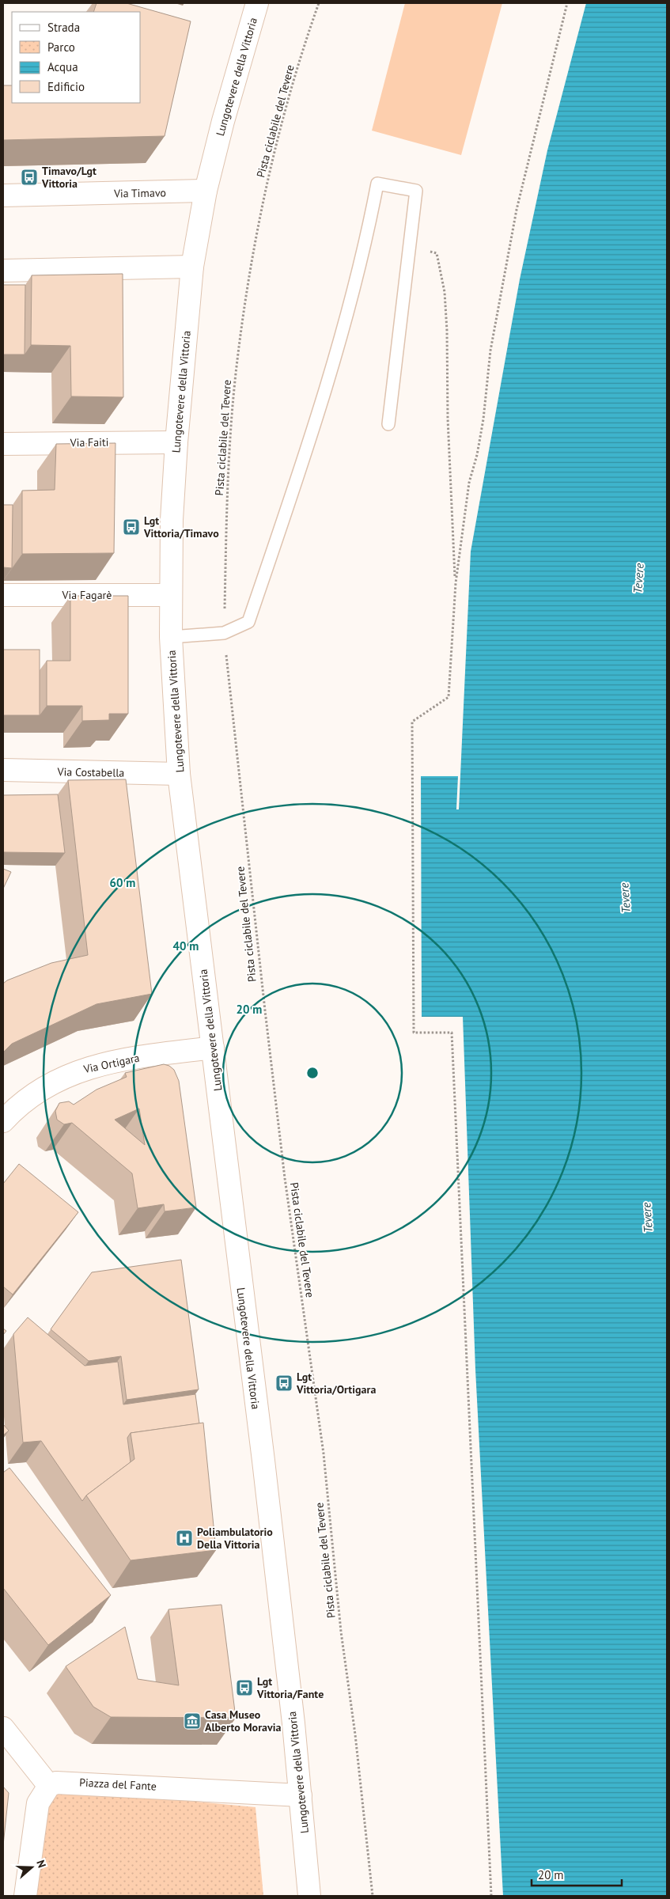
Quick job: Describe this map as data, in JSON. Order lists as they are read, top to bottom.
{
  "streets": {
    "main road": [
      "Lungotevere della Vittoria",
      "Via Timavo",
      "Via Faiti",
      "Via Fagarè",
      "Via Costabella",
      "Via Ortigara",
      "Piazza del Fante"
    ],
    "path": ["Pista ciclabile del Tevere"]
  },
  "crossings": [
    ["Lungotevere della Vittoria", "Via Timavo"],
    ["Lungotevere della Vittoria", "Via Faiti"],
    ["Lungotevere della Vittoria", "Via Fagarè"],
    ["Lungotevere della Vittoria", "Via Costabella"],
    ["Lungotevere della Vittoria", "Via Ortigara"],
    ["Lungotevere della Vittoria", "Piazza del Fante"]
  ],
  "water": ["Tevere"],
  "places": {
    "bus stop": [
      "Timavo/Lgt Vittoria",
      "Lgt Vittoria/Timavo",
      "Lgt Vittoria/Ortigara",
      "Lgt Vittoria/Fante"
    ],
    "hospital": ["Poliambulatorio Della Vittoria"],
    "museum": ["Casa Museo Alberto Moravia"]
  },
  "legend": [
    "Strada",
    "Parco",
    "Acqua",
    "Edificio"
  ],
  "scale_bar": "20 m",
  "north": "right",
  "rings": ["60 m", "40 m", "20 m"]
}
